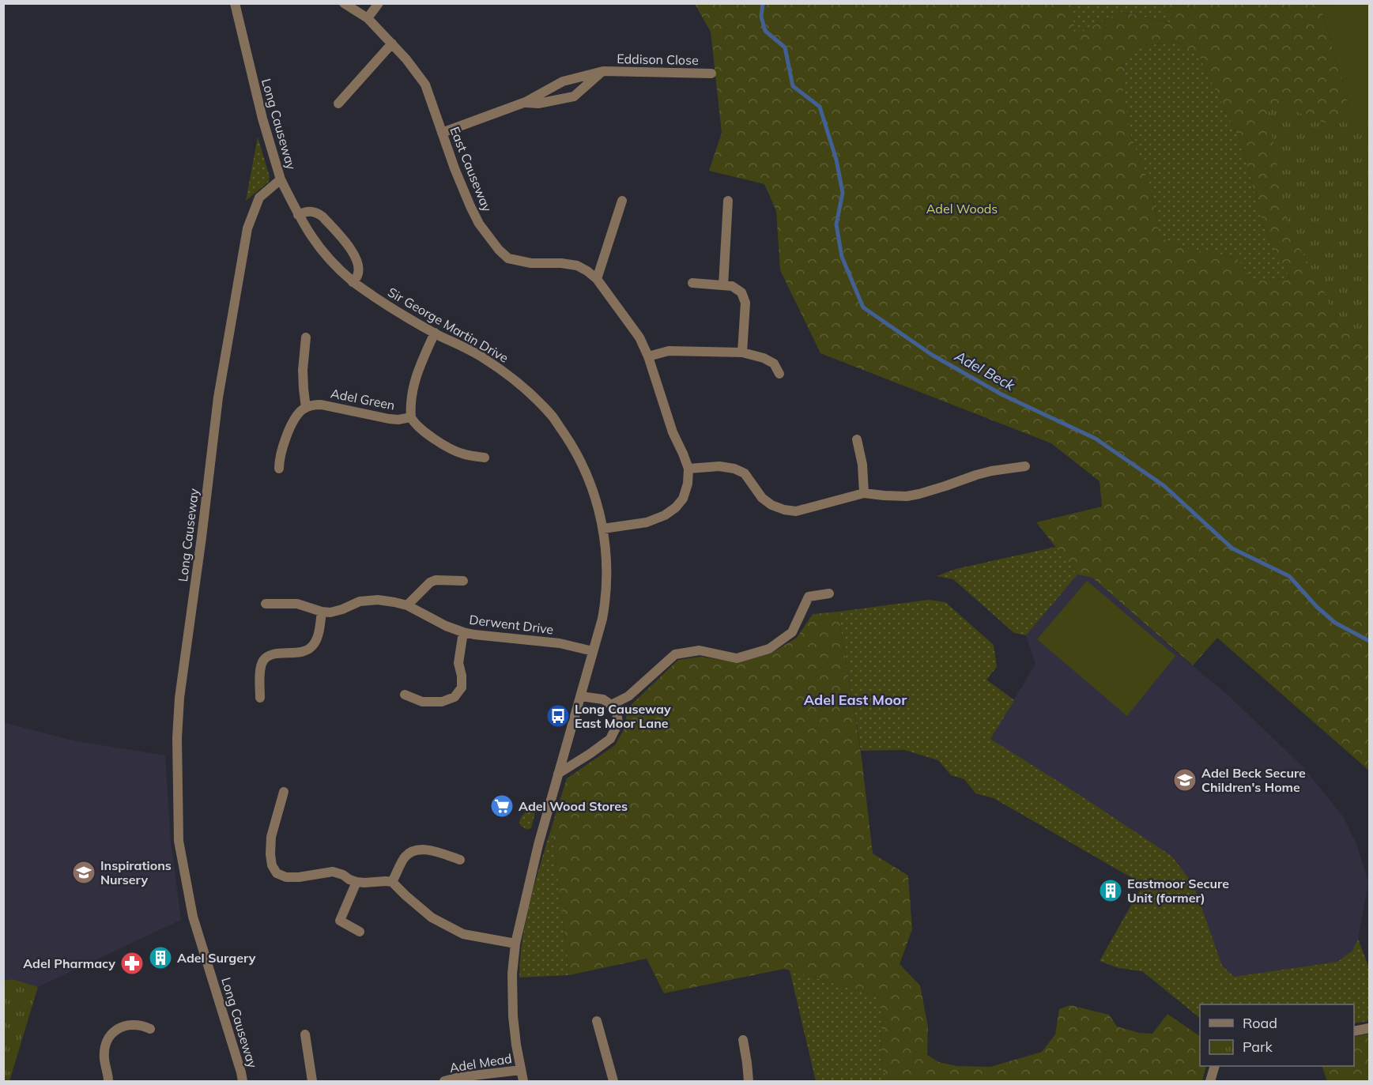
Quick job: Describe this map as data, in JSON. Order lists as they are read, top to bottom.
{
  "streets": {
    "street": [
      "Eddison Close",
      "Long Causeway",
      "East Causeway",
      "Sir George Martin Drive",
      "Adel Green",
      "Derwent Drive",
      "Adel Mead"
    ]
  },
  "crossings": [
    ["Eddison Close", "East Causeway"],
    ["Long Causeway", "Sir George Martin Drive"],
    ["Sir George Martin Drive", "Adel Green"],
    ["Sir George Martin Drive", "Derwent Drive"],
    ["Sir George Martin Drive", "Adel Mead"]
  ],
  "districts": ["Adel East Moor"],
  "water": ["Adel Beck"],
  "parks": ["Adel Woods"],
  "places": {
    "bus stop": ["Long Causeway East Moor Lane"],
    "school or university": ["Adel Beck Secure Children's Home", "Inspirations Nursery"],
    "supermarket": ["Adel Wood Stores"],
    "building": ["Eastmoor Secure Unit (former)", "Adel Surgery"],
    "pharmacy": ["Adel Pharmacy"]
  },
  "legend": ["Road", "Park"]
}
